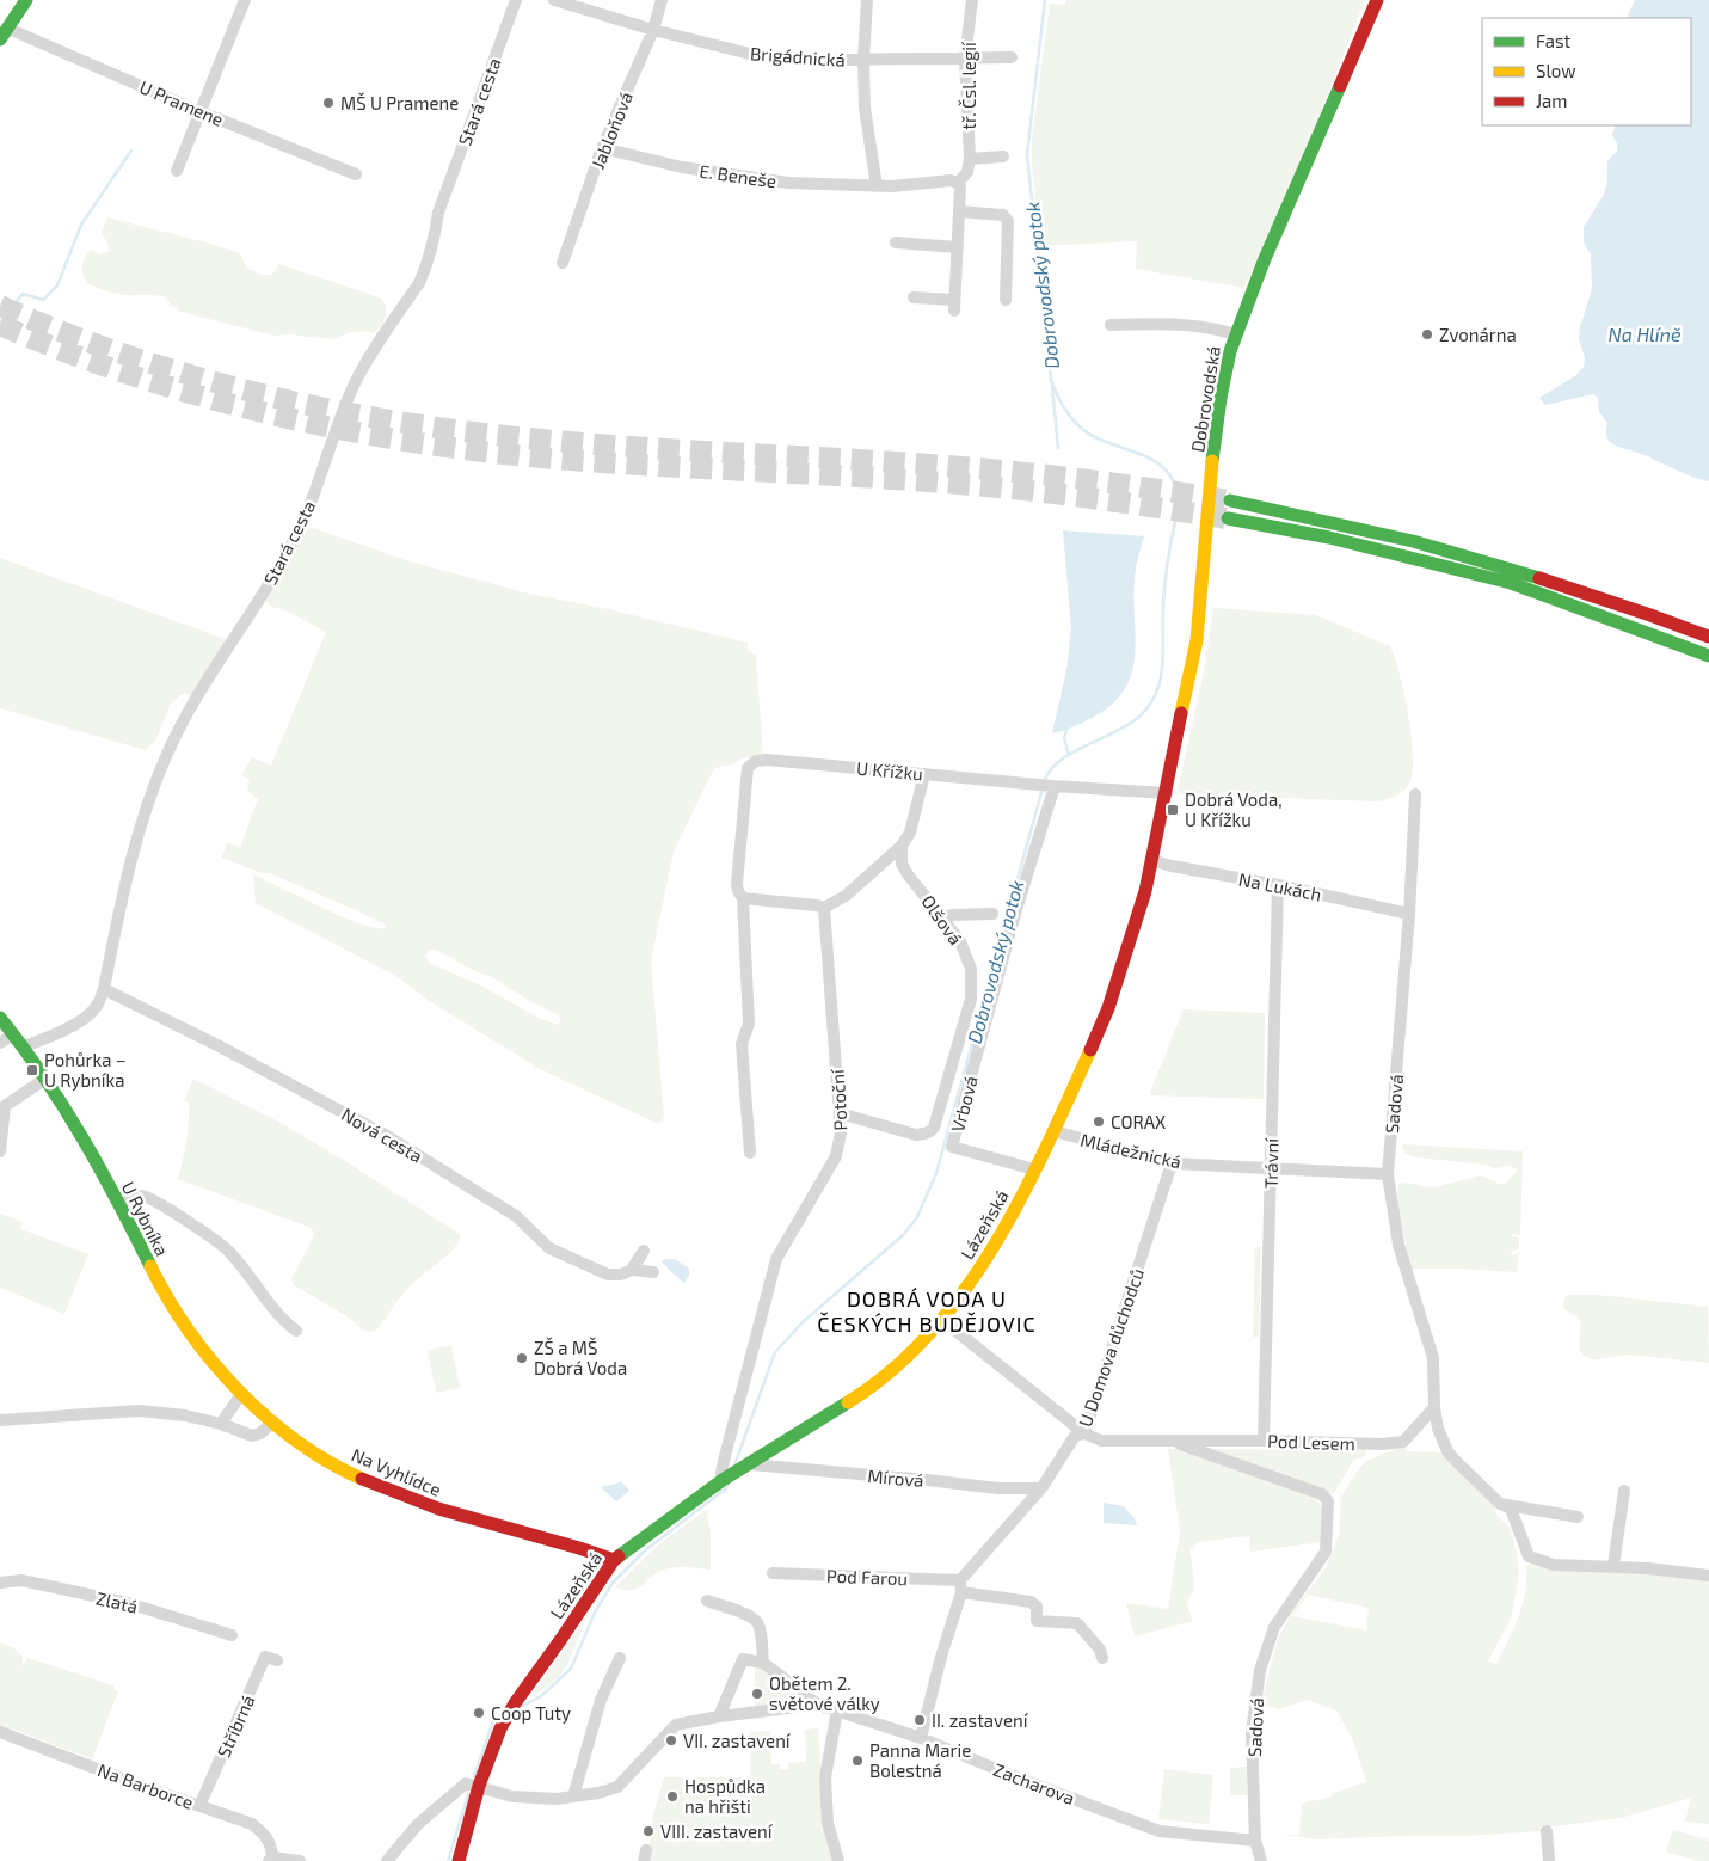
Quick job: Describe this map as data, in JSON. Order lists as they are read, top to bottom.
{
  "streets": {
    "main road": [
      "Dobrovodská",
      "U Rybníka",
      "Lázeňská",
      "Na Vyhlídce"
    ],
    "street": [
      "Brigádnická",
      "tř. Čsl. legií",
      "Stará cesta",
      "U Pramene",
      "Jabloňová",
      "E. Beneše",
      "U Křížku",
      "Na Lukách",
      "Olšová",
      "Potoční",
      "Vrbová",
      "Sadová",
      "Nová cesta",
      "Mládežnická",
      "Trávní",
      "U Domova důchodců",
      "Pod Lesem",
      "Mírová",
      "Pod Farou",
      "Zlatá",
      "Stříbrná",
      "Zacharova",
      "Na Barborce"
    ]
  },
  "crossings": [
    ["Brigádnická", "tř. Čsl. legií"],
    ["Brigádnická", "Jabloňová"],
    ["tř. Čsl. legií", "E. Beneše"],
    ["Stará cesta", "Nová cesta"],
    ["Stará cesta", "U Rybníka"],
    ["Jabloňová", "E. Beneše"],
    ["Dobrovodská", "U Křížku"],
    ["Dobrovodská", "Lázeňská"],
    ["U Křížku", "Vrbová"],
    ["U Křížku", "Lázeňská"],
    ["Na Lukách", "Sadová"],
    ["Na Lukách", "Trávní"],
    ["Na Lukách", "Lázeňská"],
    ["Olšová", "Potoční"],
    ["Potoční", "Lázeňská"],
    ["Vrbová", "Lázeňská"],
    ["Sadová", "Mládežnická"],
    ["Sadová", "Pod Lesem"],
    ["Sadová", "Zacharova"],
    ["Mládežnická", "Trávní"],
    ["Mládežnická", "Lázeňská"],
    ["Mládežnická", "U Domova důchodců"],
    ["Trávní", "Pod Lesem"],
    ["U Rybníka", "Na Vyhlídce"],
    ["Lázeňská", "Pod Lesem"],
    ["Lázeňská", "Na Vyhlídce"],
    ["Lázeňská", "Mírová"],
    ["Lázeňská", "Zacharova"],
    ["U Domova důchodců", "Pod Lesem"],
    ["U Domova důchodců", "Mírová"],
    ["U Domova důchodců", "Pod Farou"],
    ["U Domova důchodců", "Zacharova"],
    ["Stříbrná", "Na Barborce"]
  ],
  "districts": ["DOBRÁ VODA U ČESKÝCH BUDĚJOVIC"],
  "water": ["Dobrovodský potok", "Na Hlíně"],
  "places": {
    "other": [
      "MŠ U Pramene",
      "Zvonárna",
      "CORAX",
      "ZŠ a MŠ Dobrá Voda",
      "Obětem 2. světové války",
      "Coop Tuty",
      "II. zastavení",
      "VII. zastavení",
      "Panna Marie Bolestná",
      "Hospůdka na hřišti",
      "VIII. zastavení"
    ],
    "transit": ["Dobrá Voda, U Křížku", "Pohůrka – U Rybníka"]
  },
  "legend": ["Fast", "Slow", "Jam"]
}
